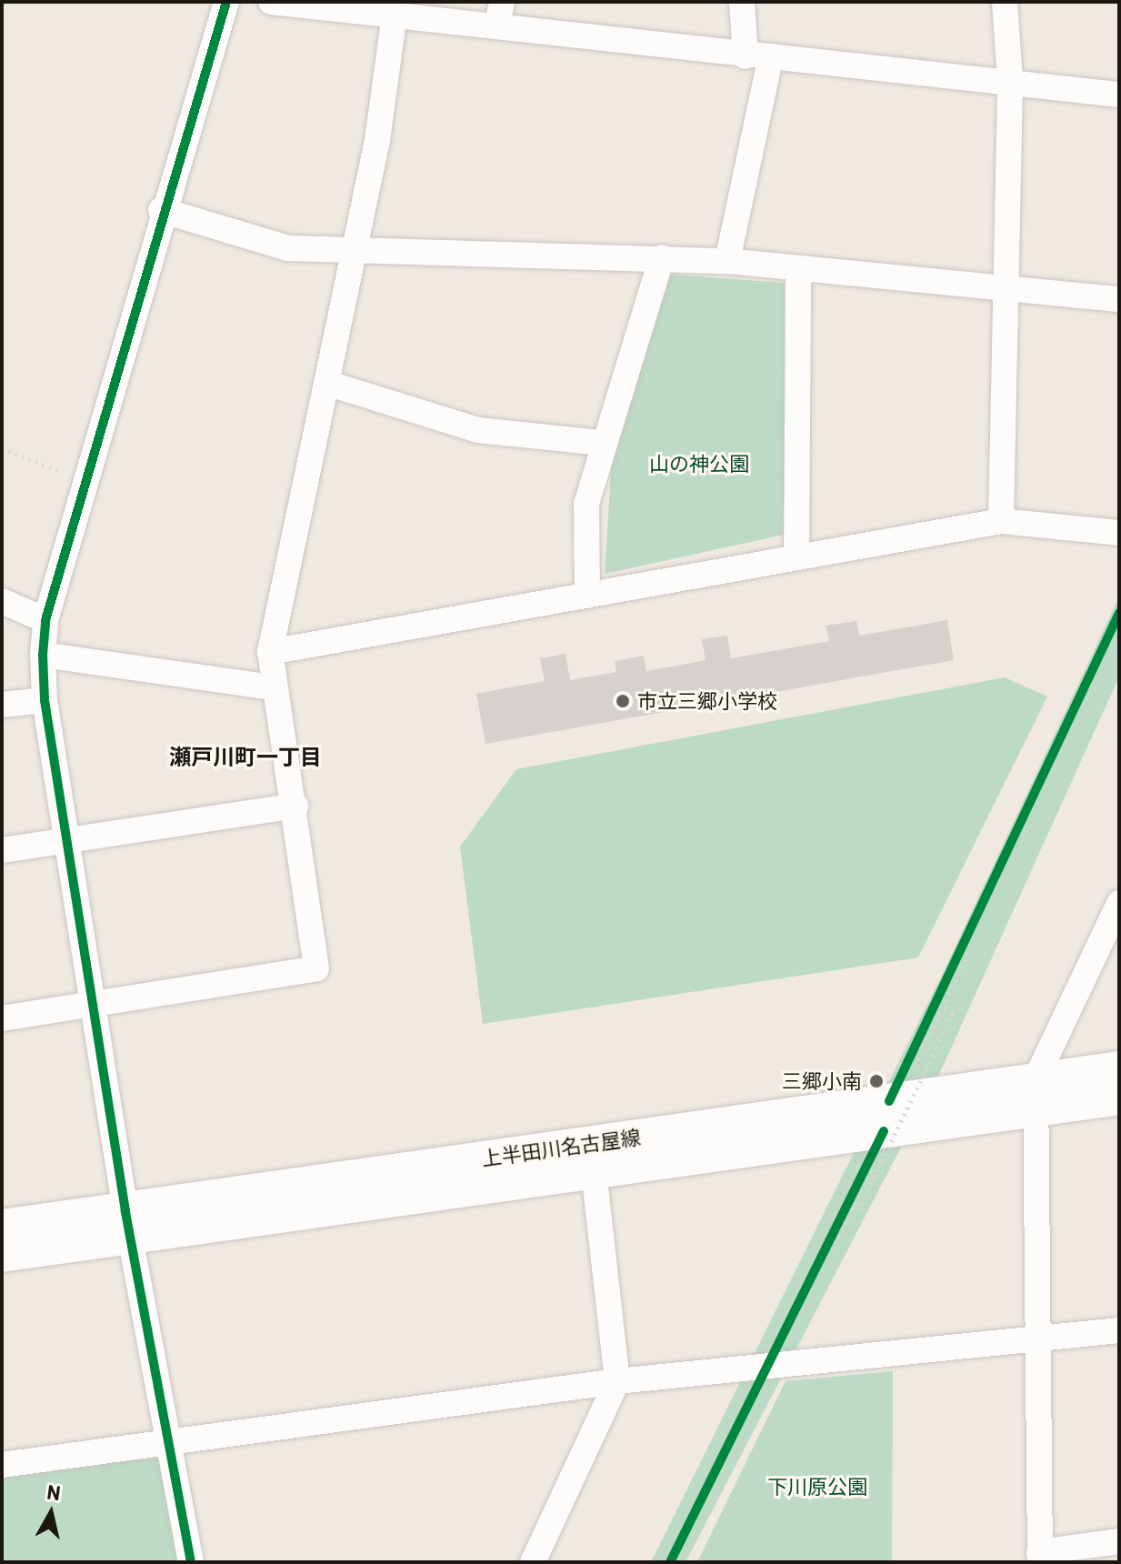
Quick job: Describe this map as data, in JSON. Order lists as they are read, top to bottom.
{
  "streets": {
    "main road": ["上半田川名古屋線"]
  },
  "districts": ["瀬戸川町一丁目"],
  "parks": ["山の神公園", "下川原公園"],
  "places": ["市立三郷小学校", "三郷小南"],
  "north": "top"
}
